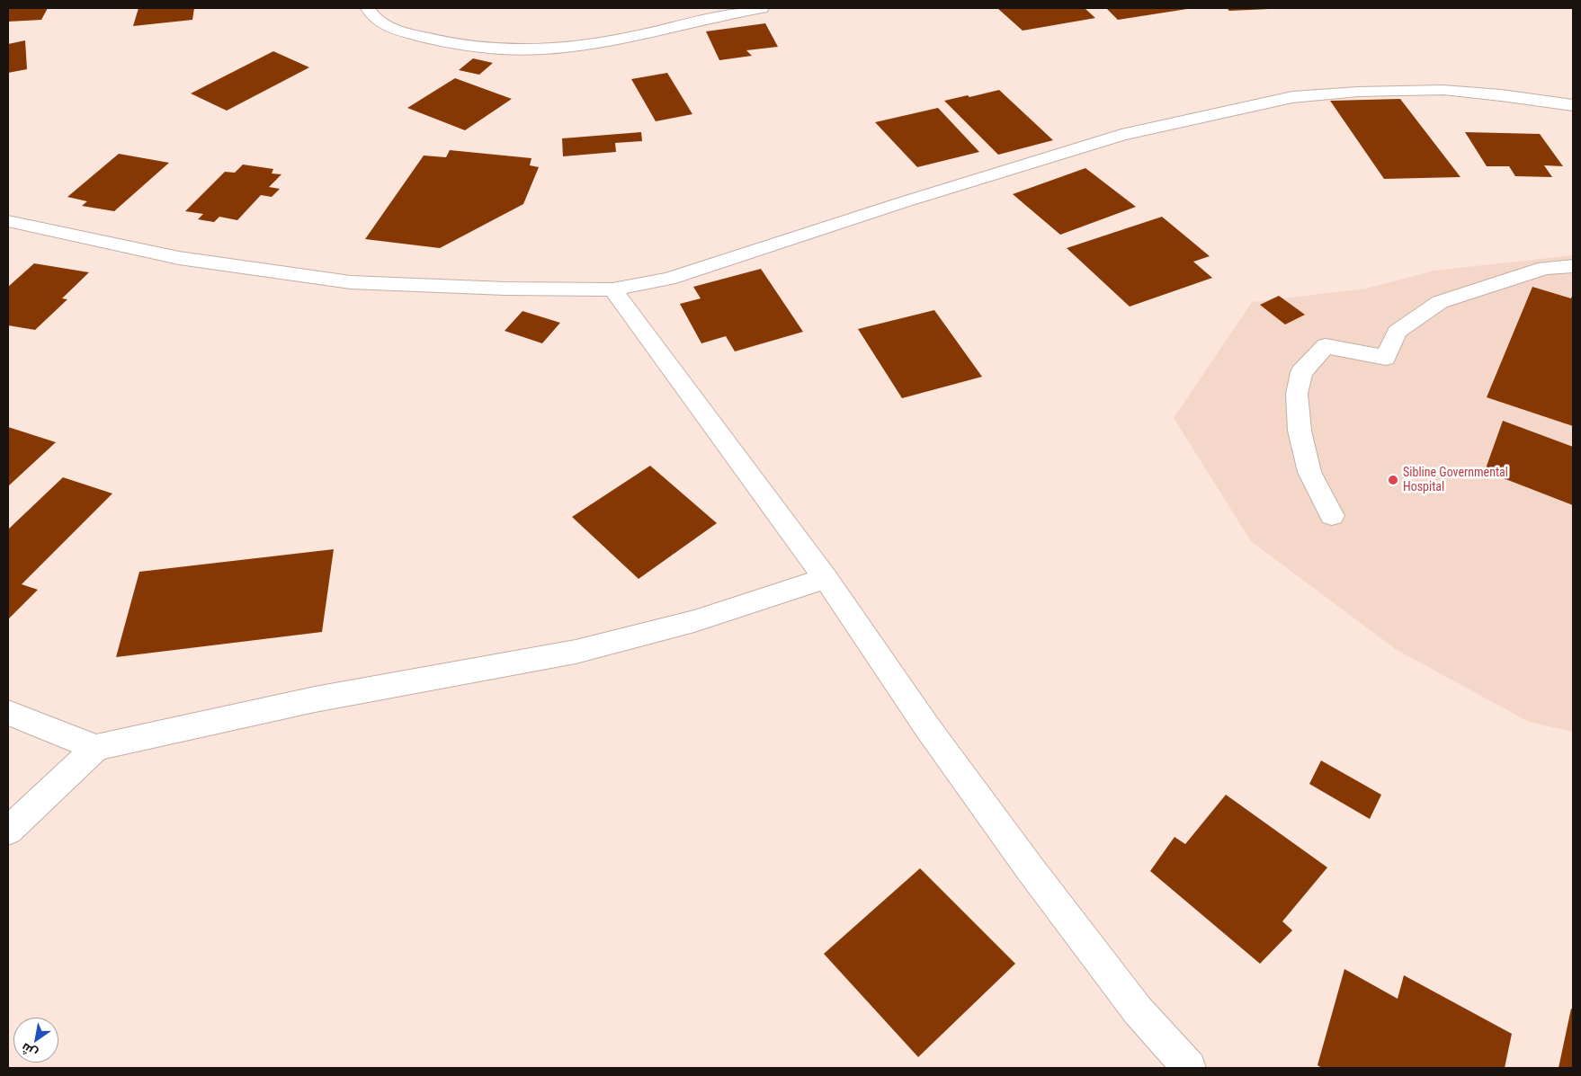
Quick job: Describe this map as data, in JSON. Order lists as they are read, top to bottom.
{
  "places": ["Sibline Governmental Hospital"],
  "north": "bottom left"
}
